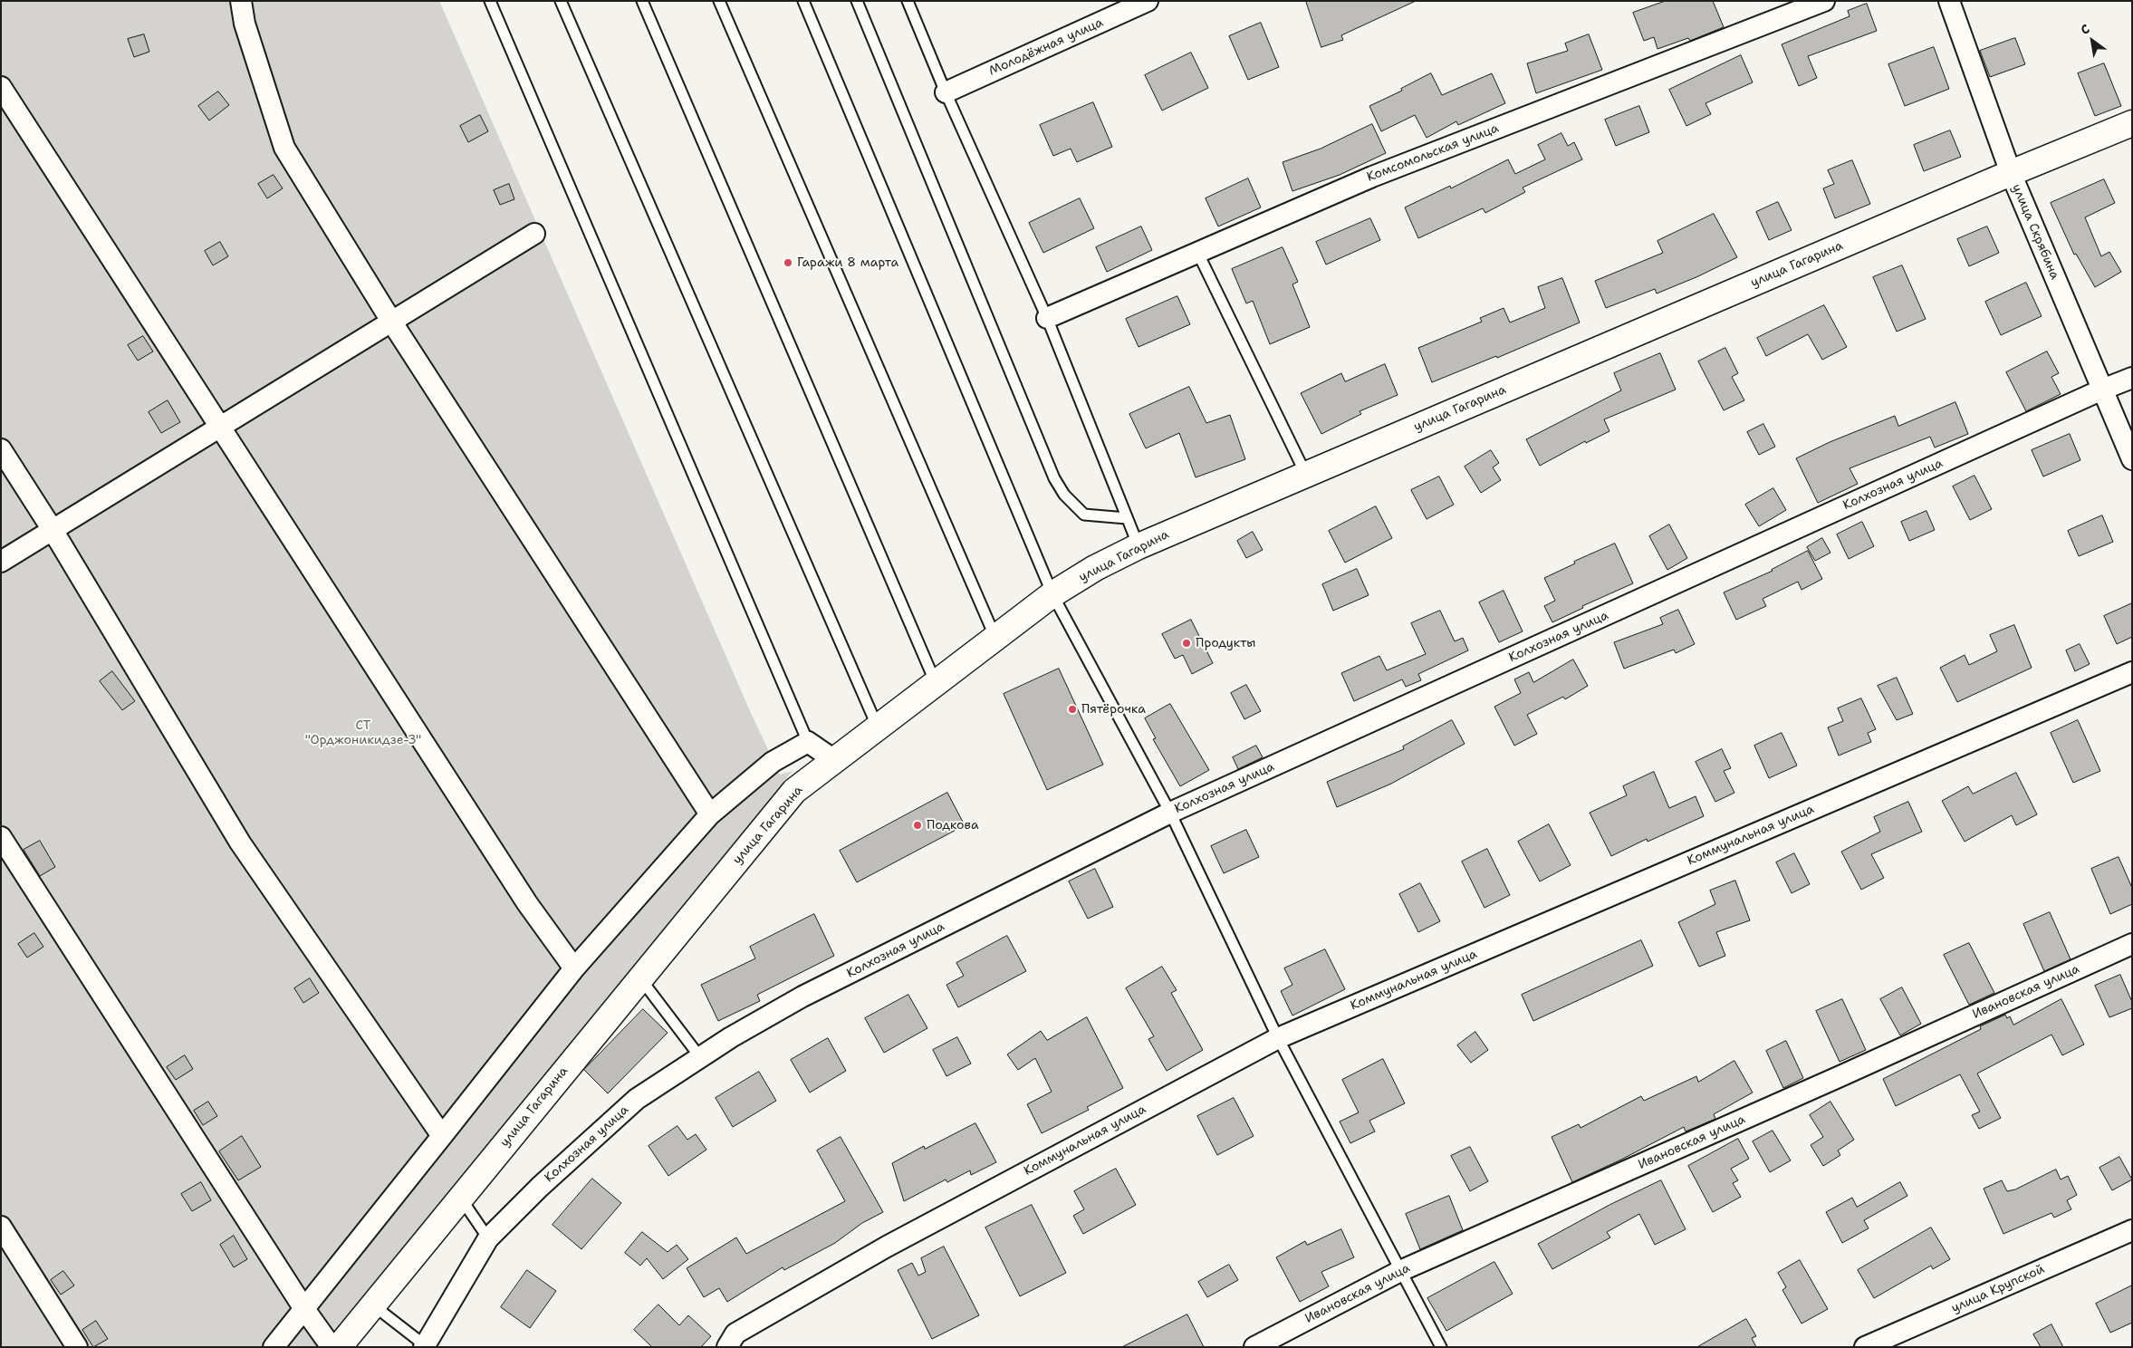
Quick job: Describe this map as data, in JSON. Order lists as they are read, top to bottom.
{
  "streets": {
    "main road": ["улица Гагарина"],
    "street": [
      "Молодёжная улица",
      "Комсомольская улица",
      "улица Скрябина",
      "Колхозная улица",
      "Коммунальная улица",
      "Ивановская улица",
      "улица Крупской"
    ]
  },
  "crossings": [
    ["улица Скрябина", "улица Гагарина"],
    ["улица Скрябина", "Колхозная улица"]
  ],
  "parks": ["СТ \"Орджоникидзе-3\""],
  "places": [
    "Гаражи 8 марта",
    "Продукты",
    "Пятёрочка",
    "Подкова"
  ],
  "north": "top left"
}
